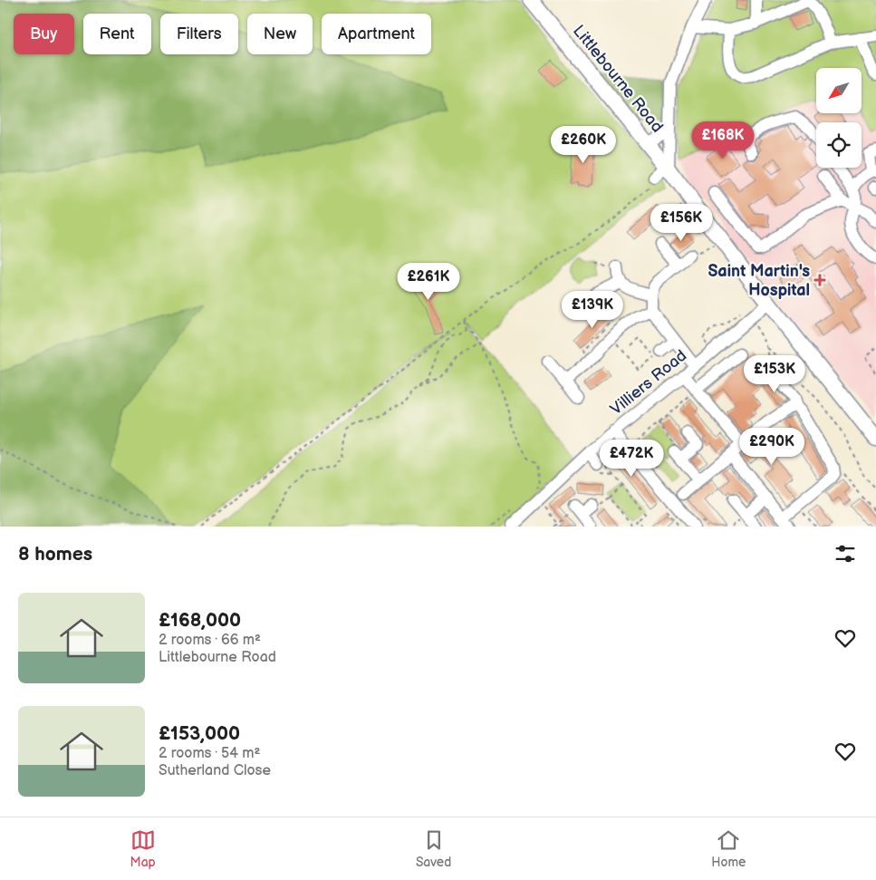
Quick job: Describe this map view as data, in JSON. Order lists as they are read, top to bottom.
{
  "streets": {
    "main road": ["Littlebourne Road"],
    "street": ["Villiers Road"]
  },
  "crossings": [
    ["Littlebourne Road", "Villiers Road"]
  ],
  "places": {
    "health": ["Saint Martin's Hospital"]
  },
  "north": "bottom left",
  "page": {
    "chip": [
      "Buy",
      "Rent",
      "Filters",
      "New",
      "Apartment"
    ],
    "price": [
      "£168K",
      "£260K",
      "£156K",
      "£261K",
      "£139K",
      "£153K",
      "£290K",
      "£472K"
    ],
    "heading": "8 homes",
    "list": [
      {
        "name": "£168,000",
        "note": "2 rooms · 66 m² · Littlebourne Road"
      },
      {
        "name": "£153,000",
        "note": "2 rooms · 54 m² · Sutherland Close"
      }
    ],
    "tabs": ["Map", "Saved", "Home"]
  }
}
